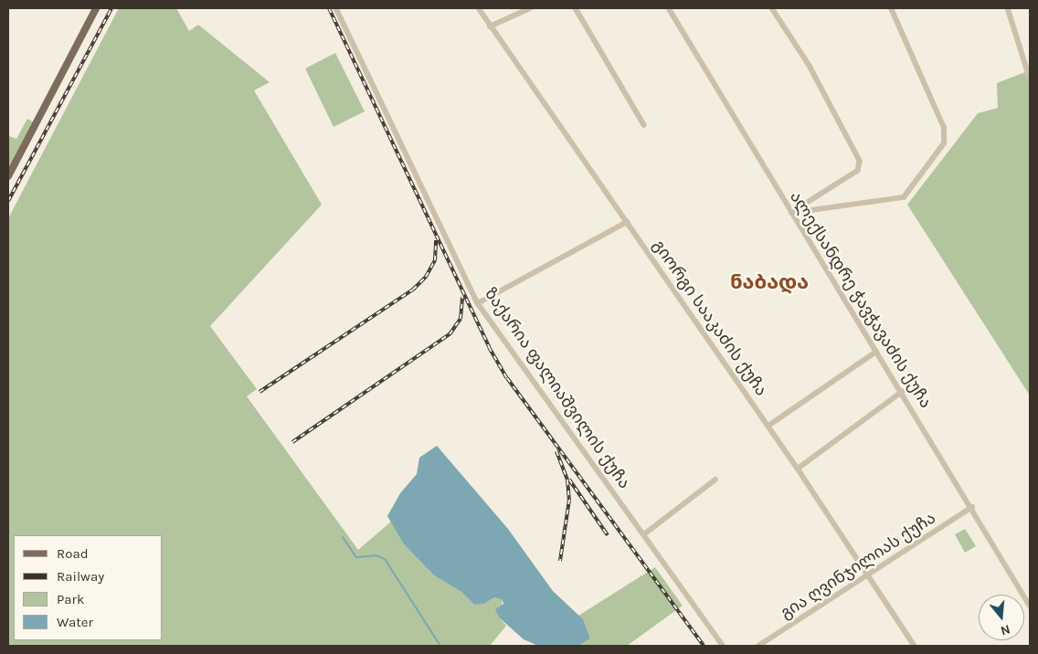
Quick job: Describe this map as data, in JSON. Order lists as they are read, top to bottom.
{
  "streets": {
    "street": [
      "ალექსანდრე ჭავჭავაძის ქუჩა",
      "გიორგი სააკაძის ქუჩა",
      "ზაქარია ფალიაშვილის ქუჩა",
      "გია ღვინჯილიას ქუჩა"
    ]
  },
  "crossings": [
    ["ალექსანდრე ჭავჭავაძის ქუჩა", "გია ღვინჯილიას ქუჩა"],
    ["გიორგი სააკაძის ქუჩა", "გია ღვინჯილიას ქუჩა"]
  ],
  "districts": ["ნაბადა"],
  "legend": [
    "Road",
    "Railway",
    "Park",
    "Water"
  ],
  "north": "bottom"
}
